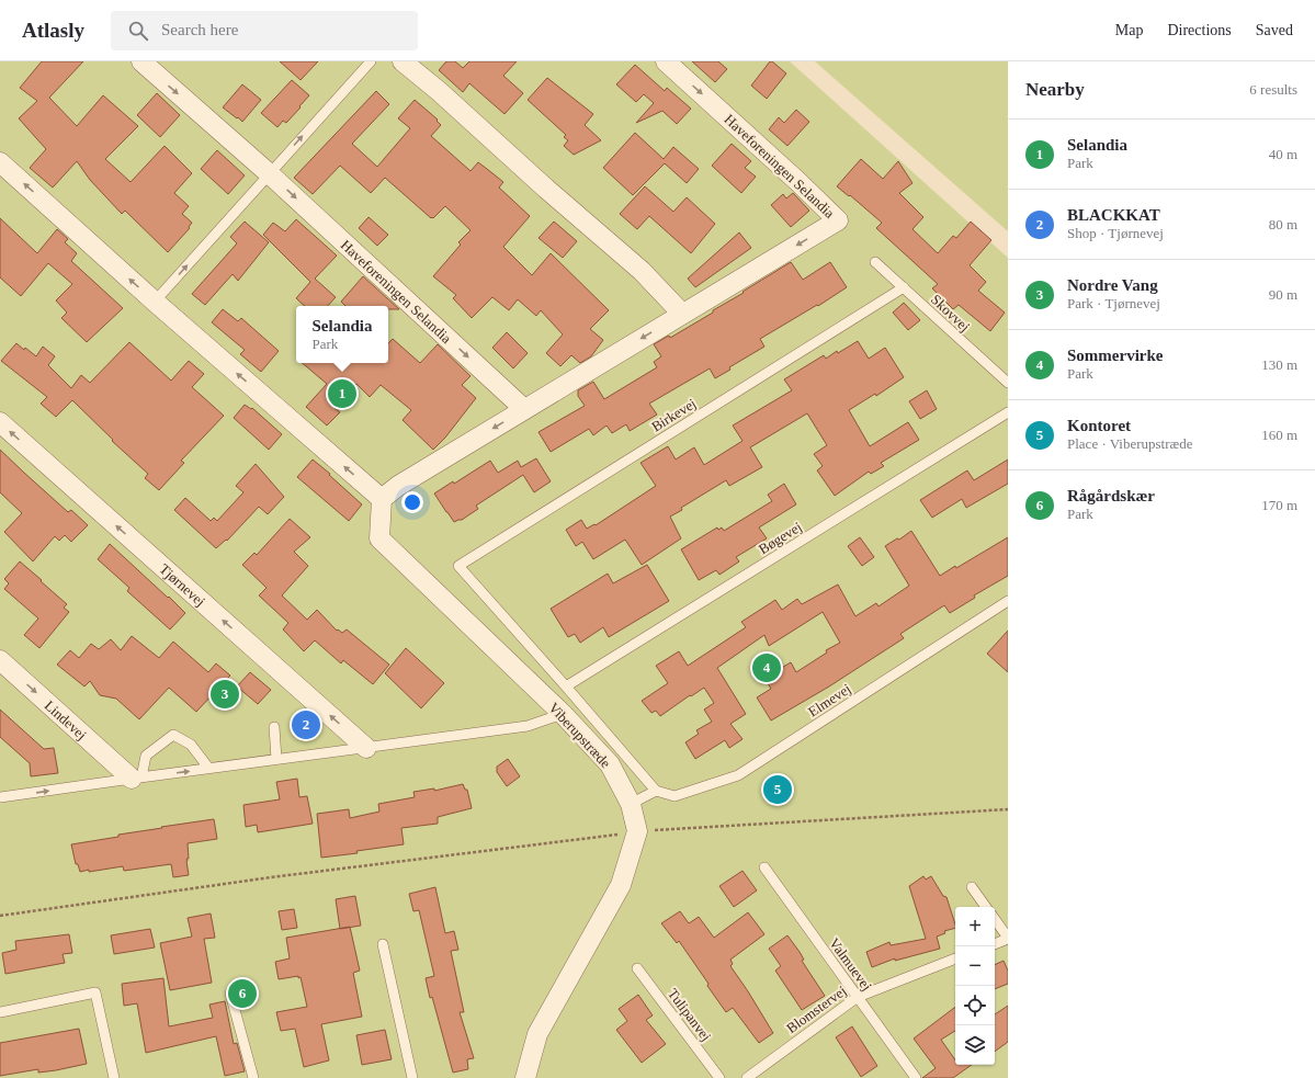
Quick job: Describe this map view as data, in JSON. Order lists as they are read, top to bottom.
{
  "streets": {
    "street": [
      "Haveforeningen Selandia",
      "Tjørnevej",
      "Lindevej",
      "Viberupstræde"
    ],
    "lane": [
      "Skovvej",
      "Birkevej",
      "Bøgevej",
      "Elmevej",
      "Valmuevej",
      "Blomstervej",
      "Tulipanvej"
    ]
  },
  "crossings": [
    ["Haveforeningen Selandia", "Viberupstræde"],
    ["Skovvej", "Birkevej"],
    ["Birkevej", "Bøgevej"],
    ["Valmuevej", "Blomstervej"]
  ],
  "one_way": ["Tjørnevej", "Lindevej"],
  "page": {
    "header": "Atlasly",
    "search": "Search here",
    "nav": ["Map", "Directions", "Saved"],
    "heading": ["Nearby", "6 results"],
    "list": [
      {
        "mark": "1",
        "name": "Selandia",
        "note": "Park",
        "value": "40 m"
      },
      {
        "mark": "2",
        "name": "BLACKKAT",
        "note": "Shop · Tjørnevej",
        "value": "80 m"
      },
      {
        "mark": "3",
        "name": "Nordre Vang",
        "note": "Park · Tjørnevej",
        "value": "90 m"
      },
      {
        "mark": "4",
        "name": "Sommervirke",
        "note": "Park",
        "value": "130 m"
      },
      {
        "mark": "5",
        "name": "Kontoret",
        "note": "Place · Viberupstræde",
        "value": "160 m"
      },
      {
        "mark": "6",
        "name": "Rågårdskær",
        "note": "Park",
        "value": "170 m"
      }
    ],
    "popup": ["Selandia", "Park"],
    "pins": [
      "1",
      "4",
      "3",
      "2",
      "5",
      "6"
    ],
    "map_buttons": ["+", "−"]
  }
}
